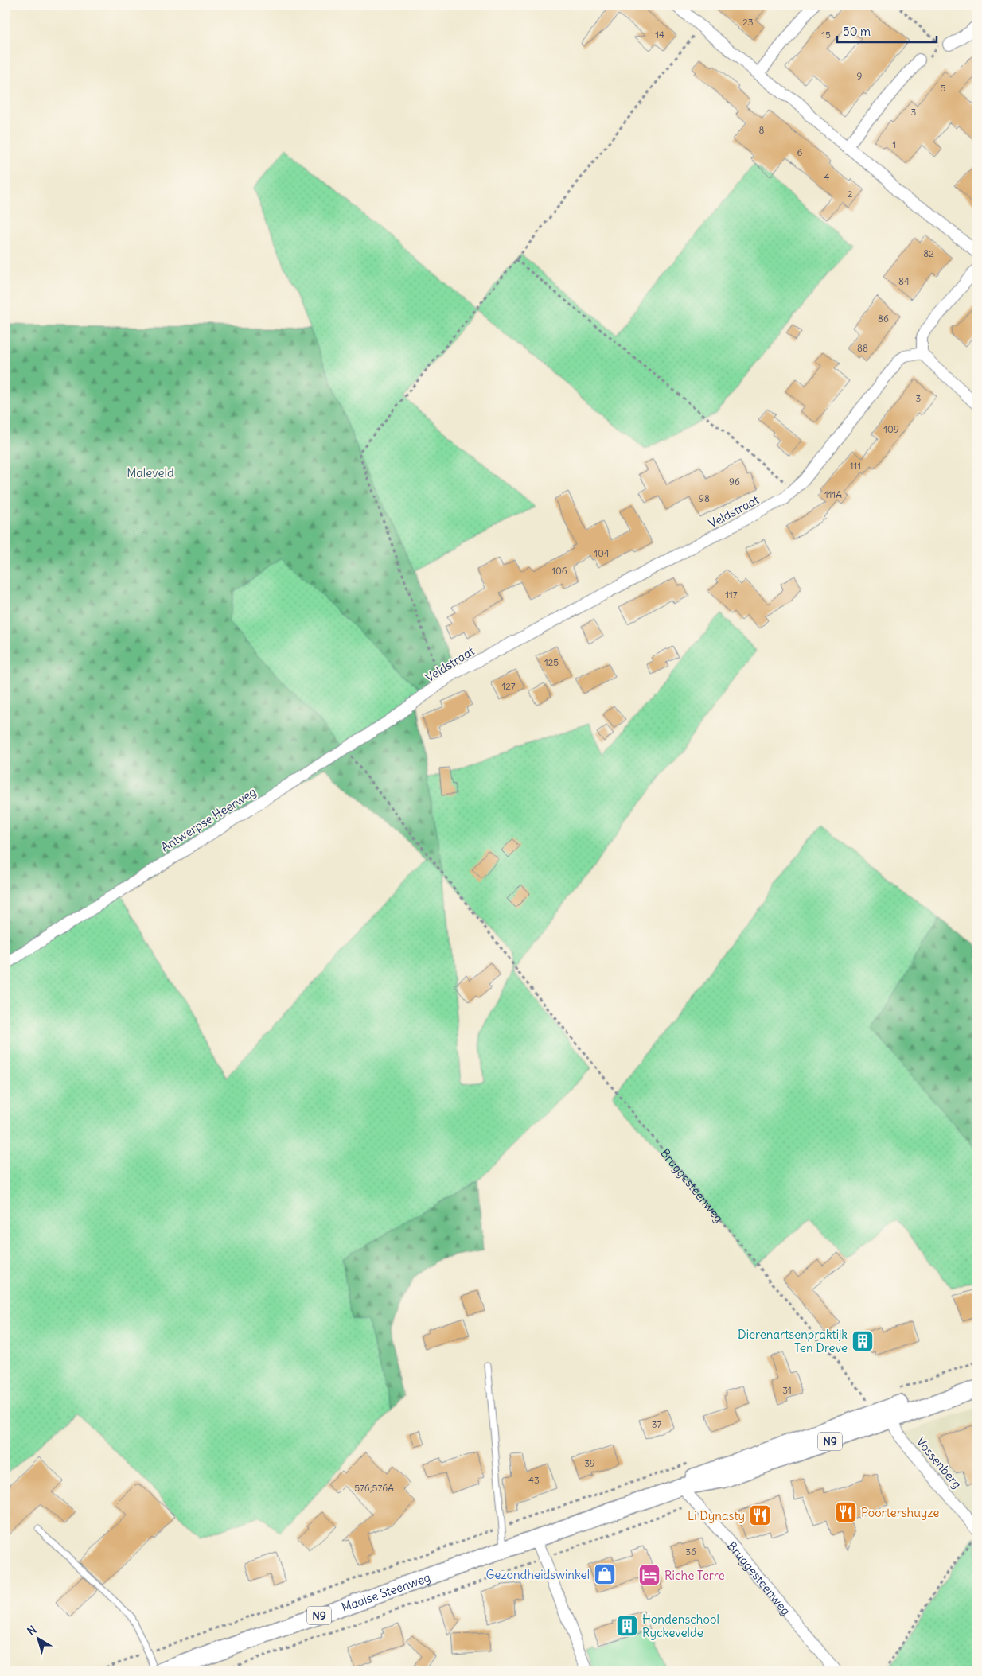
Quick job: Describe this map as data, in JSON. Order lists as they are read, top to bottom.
{
  "streets": {
    "main road": ["N9", "Maalse Steenweg"],
    "street": [
      "Veldstraat",
      "Antwerpse Heerweg",
      "Bruggesteenweg",
      "Vossenberg"
    ]
  },
  "crossings": [
    ["Veldstraat", "Antwerpse Heerweg"],
    ["Antwerpse Heerweg", "Bruggesteenweg"],
    ["Bruggesteenweg", "N9"],
    ["N9", "Vossenberg"],
    ["N9", "Maalse Steenweg"]
  ],
  "parks": ["Maleveld"],
  "places": {
    "building": ["Dierenartsenpraktijk Ten Dreve", "Hondenschool Ryckevelde"],
    "restaurant": ["Poortershuyze", "Li Dynasty"],
    "shop": ["Gezondheidswinkel"],
    "hotel": ["Riche Terre"]
  },
  "house_numbers": [
    "23",
    "14",
    "15",
    "9",
    "5",
    "3",
    "8",
    "1",
    "6",
    "4",
    "2",
    "82",
    "84",
    "86",
    "88",
    "3",
    "109",
    "111",
    "96",
    "111A",
    "98",
    "104",
    "106",
    "117",
    "125",
    "127",
    "31",
    "37",
    "39",
    "43",
    "576;576A",
    "36"
  ],
  "scale_bar": "50 m",
  "north": "top left"
}
